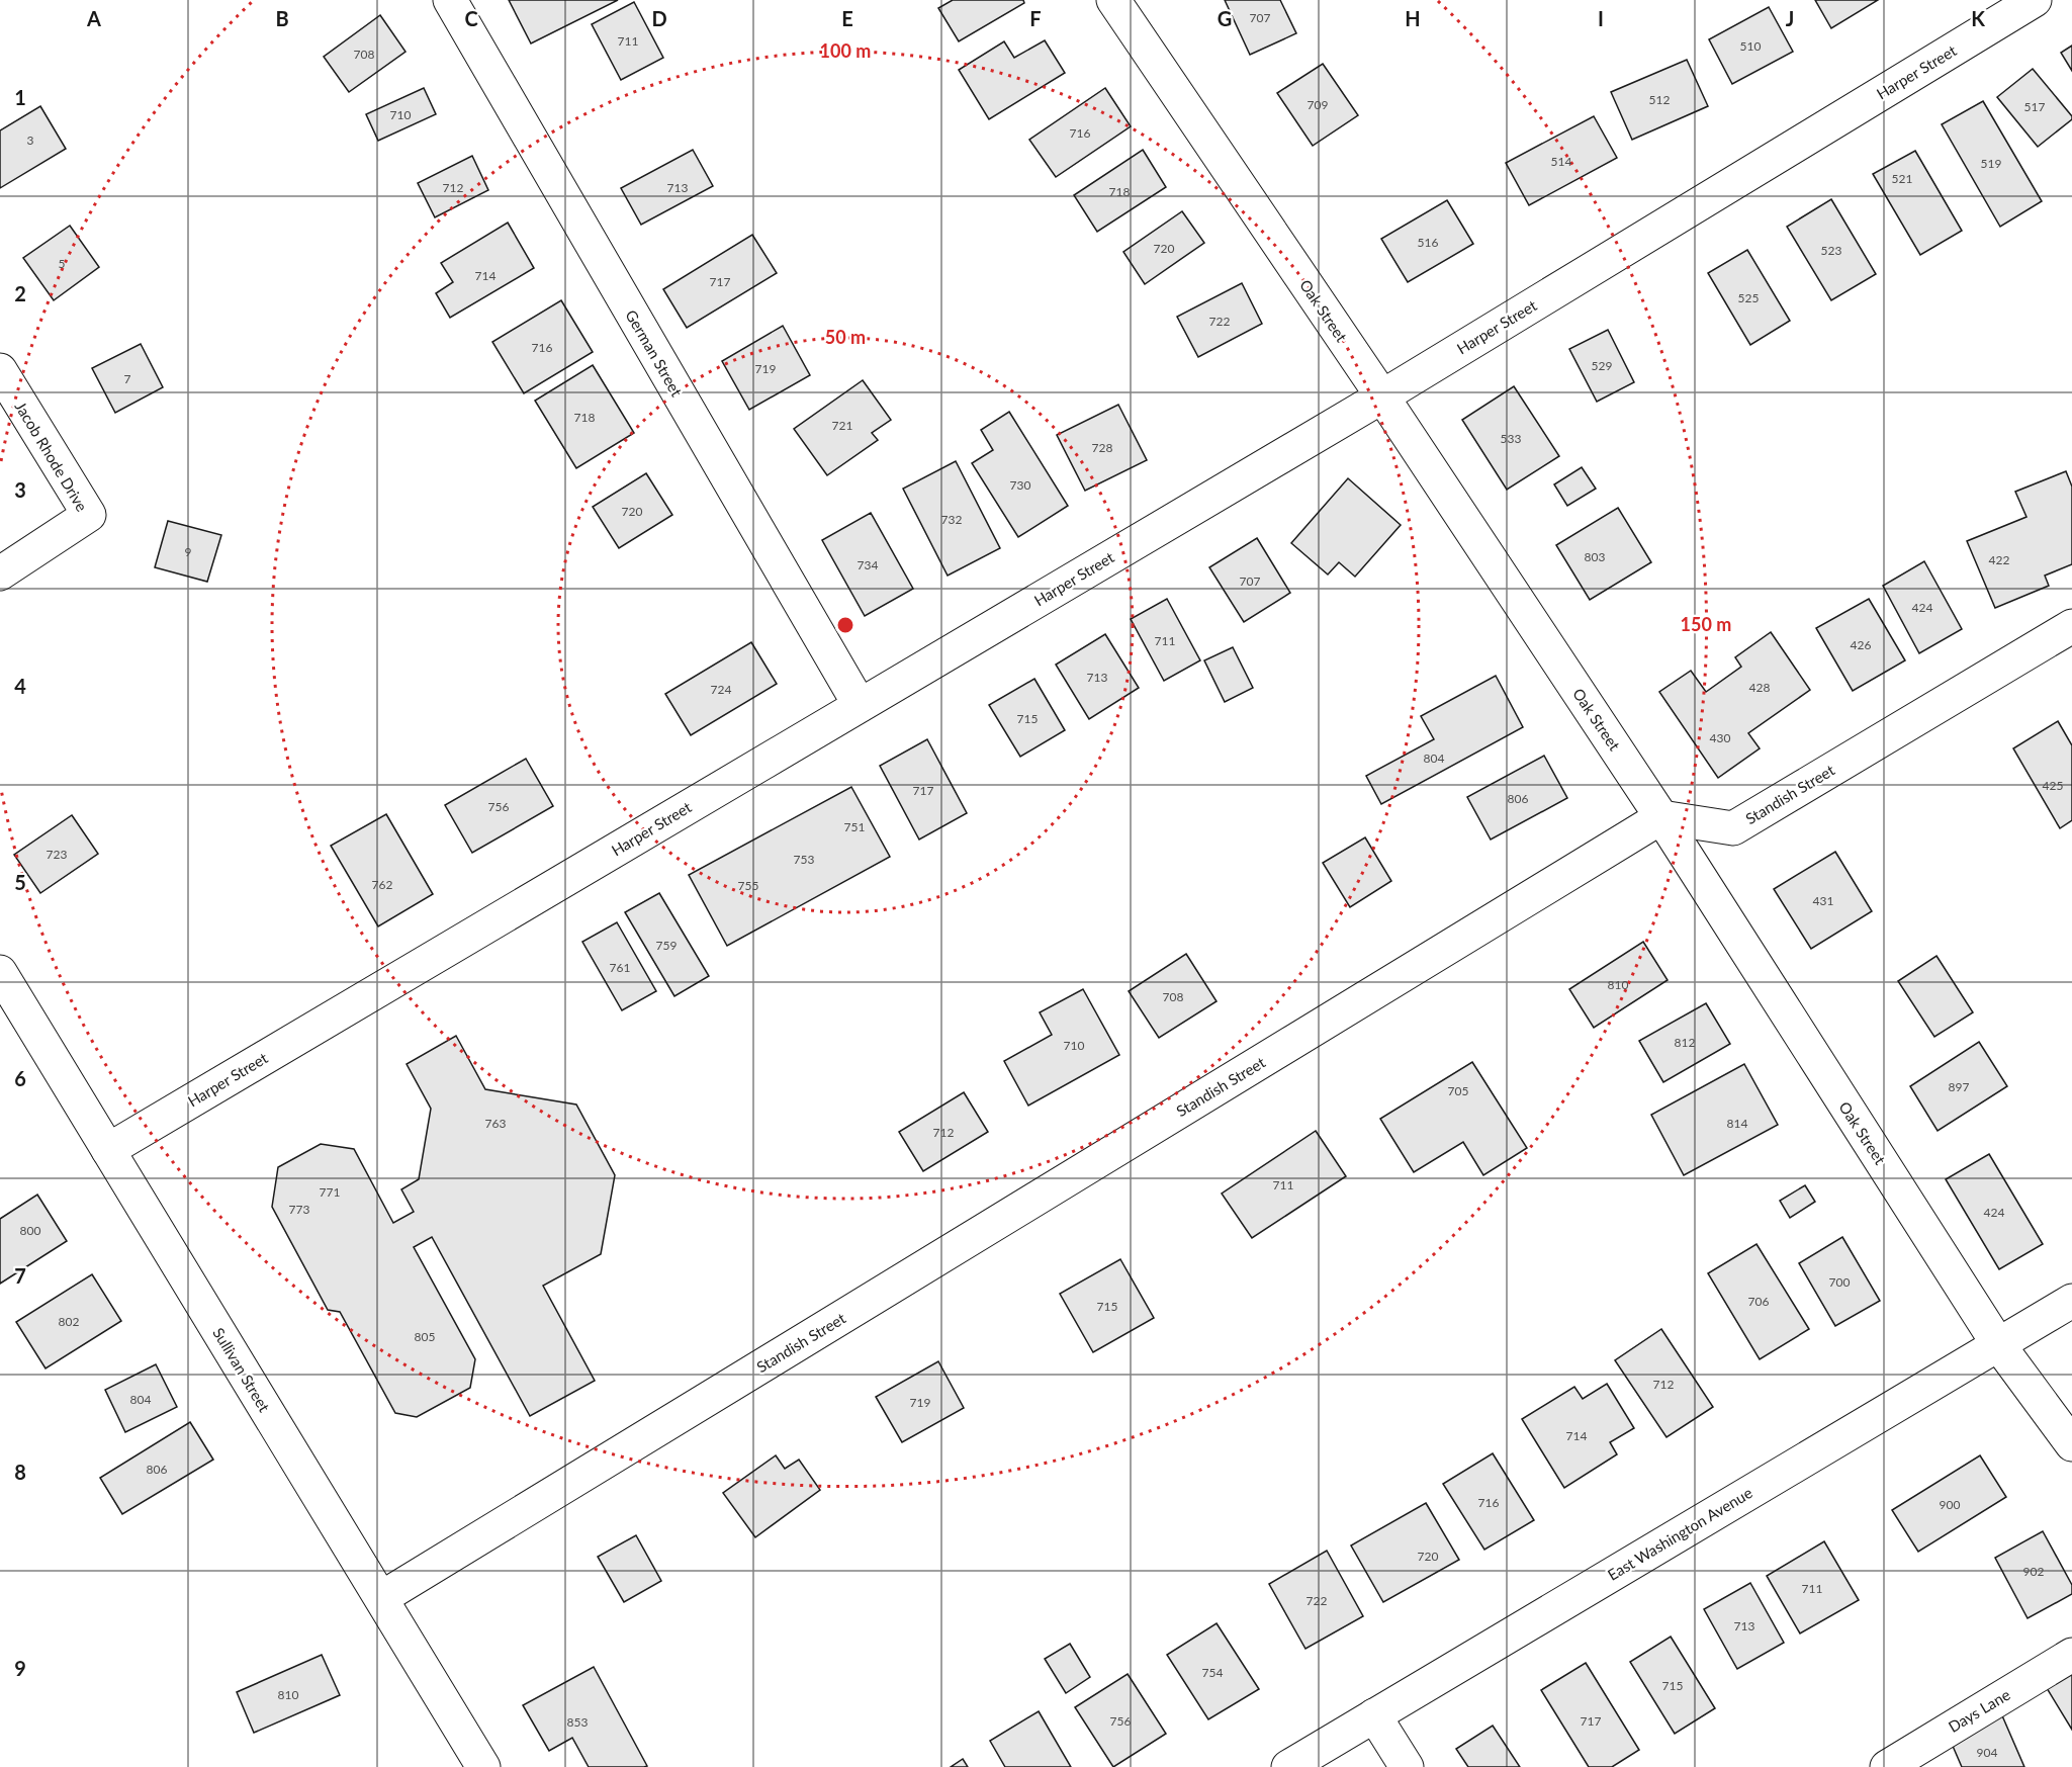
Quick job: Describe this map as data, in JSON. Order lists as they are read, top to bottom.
{
  "streets": {
    "street": [
      "Harper Street",
      "Oak Street",
      "German Street",
      "Jacob Rhode Drive",
      "Standish Street",
      "Sullivan Street",
      "East Washington Avenue",
      "Days Lane"
    ]
  },
  "crossings": [
    ["Harper Street", "Oak Street"],
    ["Harper Street", "German Street"],
    ["Harper Street", "Sullivan Street"],
    ["Oak Street", "Standish Street"],
    ["Oak Street", "East Washington Avenue"],
    ["Standish Street", "Sullivan Street"]
  ],
  "house_numbers": [
    "707",
    "711",
    "510",
    "708",
    "512",
    "709",
    "517",
    "710",
    "716",
    "3",
    "514",
    "519",
    "521",
    "712",
    "713",
    "718",
    "516",
    "720",
    "523",
    "5",
    "714",
    "717",
    "525",
    "722",
    "716",
    "529",
    "719",
    "7",
    "718",
    "721",
    "533",
    "728",
    "730",
    "720",
    "732",
    "9",
    "803",
    "422",
    "734",
    "707",
    "424",
    "711",
    "426",
    "713",
    "428",
    "724",
    "715",
    "430",
    "804",
    "425",
    "717",
    "806",
    "756",
    "751",
    "723",
    "753",
    "762",
    "755",
    "431",
    "759",
    "761",
    "810",
    "708",
    "812",
    "710",
    "897",
    "705",
    "763",
    "814",
    "712",
    "711",
    "771",
    "773",
    "424",
    "800",
    "700",
    "706",
    "715",
    "802",
    "805",
    "712",
    "804",
    "719",
    "714",
    "806",
    "716",
    "900",
    "720",
    "902",
    "711",
    "722",
    "713",
    "754",
    "715",
    "810",
    "756",
    "717",
    "853",
    "904"
  ],
  "grid": {
    "columns": [
      "A",
      "B",
      "C",
      "D",
      "E",
      "F",
      "G",
      "H",
      "I",
      "J",
      "K"
    ],
    "rows": [
      "1",
      "2",
      "3",
      "4",
      "5",
      "6",
      "7",
      "8",
      "9"
    ]
  },
  "rings": ["100 m", "50 m", "150 m"]
}
